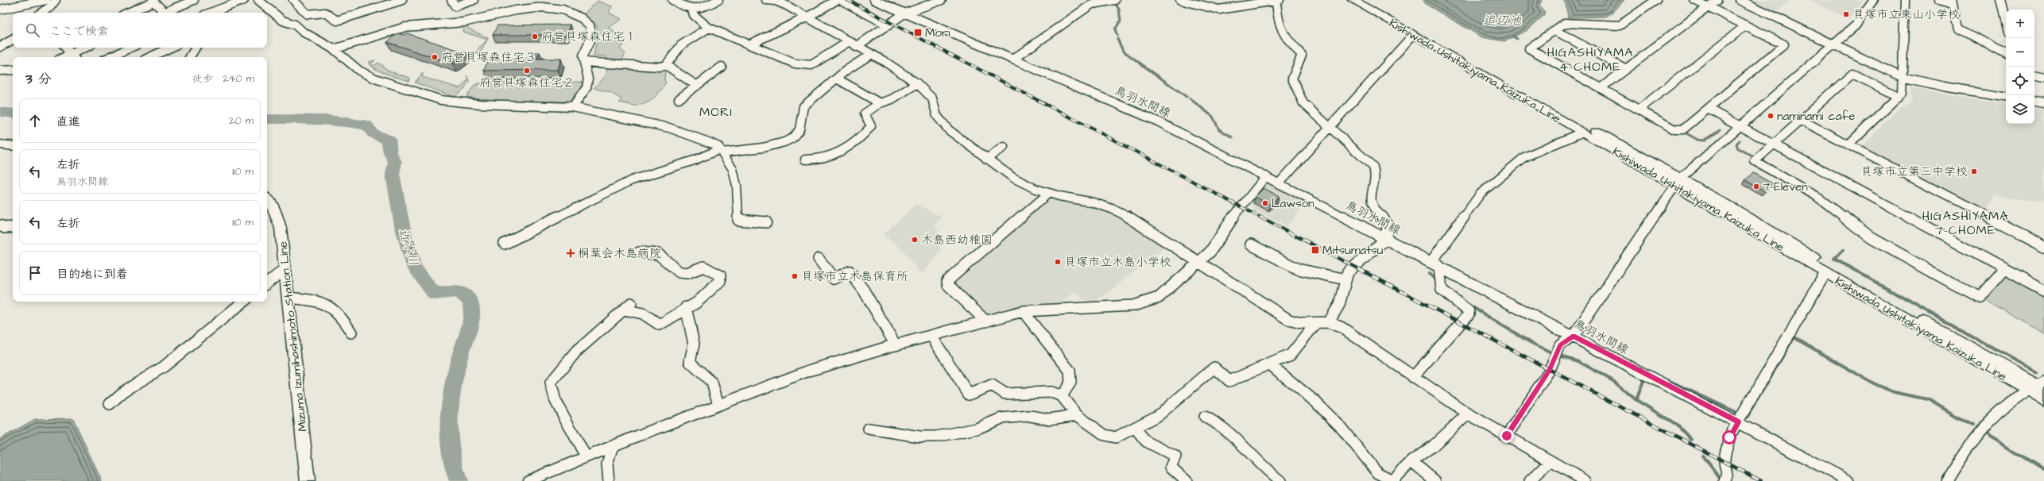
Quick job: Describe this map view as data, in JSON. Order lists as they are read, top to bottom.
{
  "streets": {
    "main road": ["Kishiwada Ushitakiyama Kaizuka Line", "Mizuma Izumihashimoto Station Line"],
    "street": ["鳥羽水間線"]
  },
  "districts": ["HIGASHIYAMA 4-CHOME", "MORI", "HIGASHIYAMA 7-CHOME"],
  "water": ["追辺池", "近木川"],
  "places": {
    "other": [
      "貝塚市立東山小学校",
      "府営貝塚森住宅１",
      "府営貝塚森住宅３",
      "府営貝塚森住宅２",
      "naminami cafe",
      "貝塚市立第三中学校",
      "7-Eleven",
      "Lawson",
      "木島西幼稚園",
      "貝塚市立木島小学校",
      "貝塚市立木島保育所"
    ],
    "transit": ["Mori", "Mitsumatsu"],
    "health": ["桐葉会木島病院"]
  },
  "page": {
    "map_buttons": ["+", "−"],
    "search": "ここで検索",
    "heading": ["3 分", "徒歩 · 240 m"],
    "list": [
      ["直進", "20 m"],
      ["左折", "鳥羽水間線", "110 m"],
      ["左折", "110 m"],
      "目的地に到着"
    ]
  }
}
